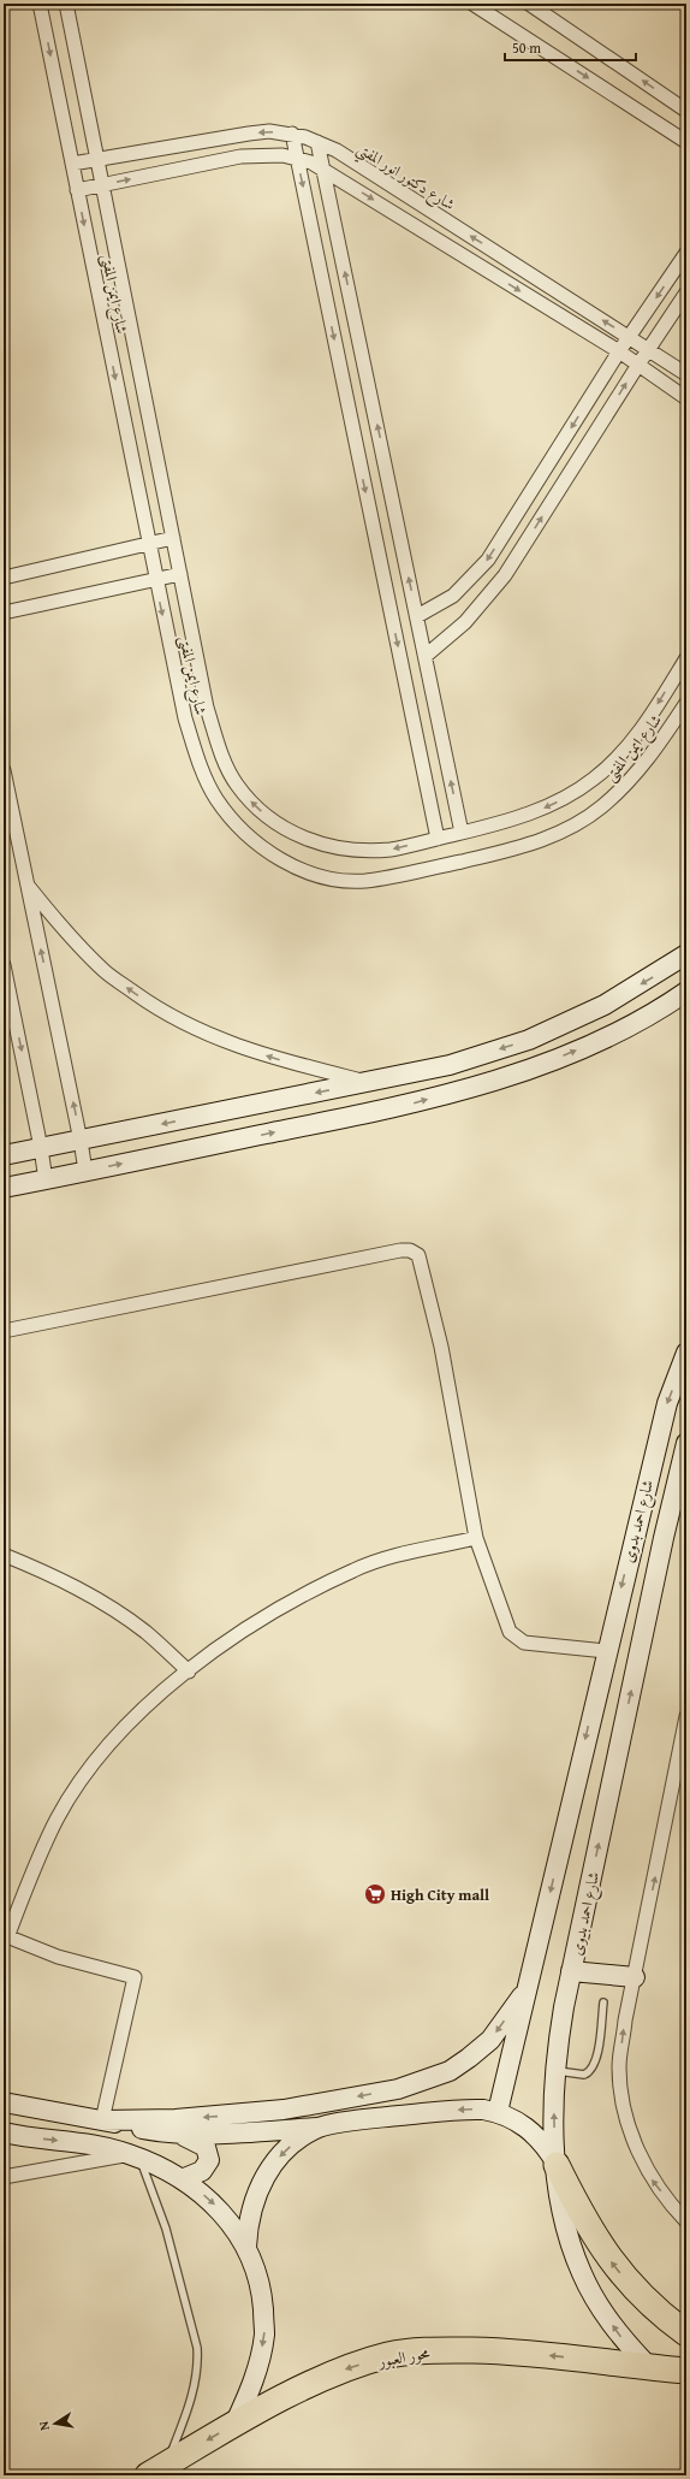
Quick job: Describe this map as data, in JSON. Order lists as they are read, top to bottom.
{
  "streets": {
    "highway": ["محور العبور"],
    "street": ["شارع دكتور انور المفتي", "شارع ايمن المفتى", "شارع احمد بدوى"]
  },
  "crossings": [
    ["شارع دكتور انور المفتي", "شارع ايمن المفتى"],
    ["شارع احمد بدوى", "محور العبور"]
  ],
  "one_way": ["محور العبور"],
  "places": {
    "supermarket": ["High City mall"]
  },
  "scale_bar": "50 m",
  "north": "left"
}
